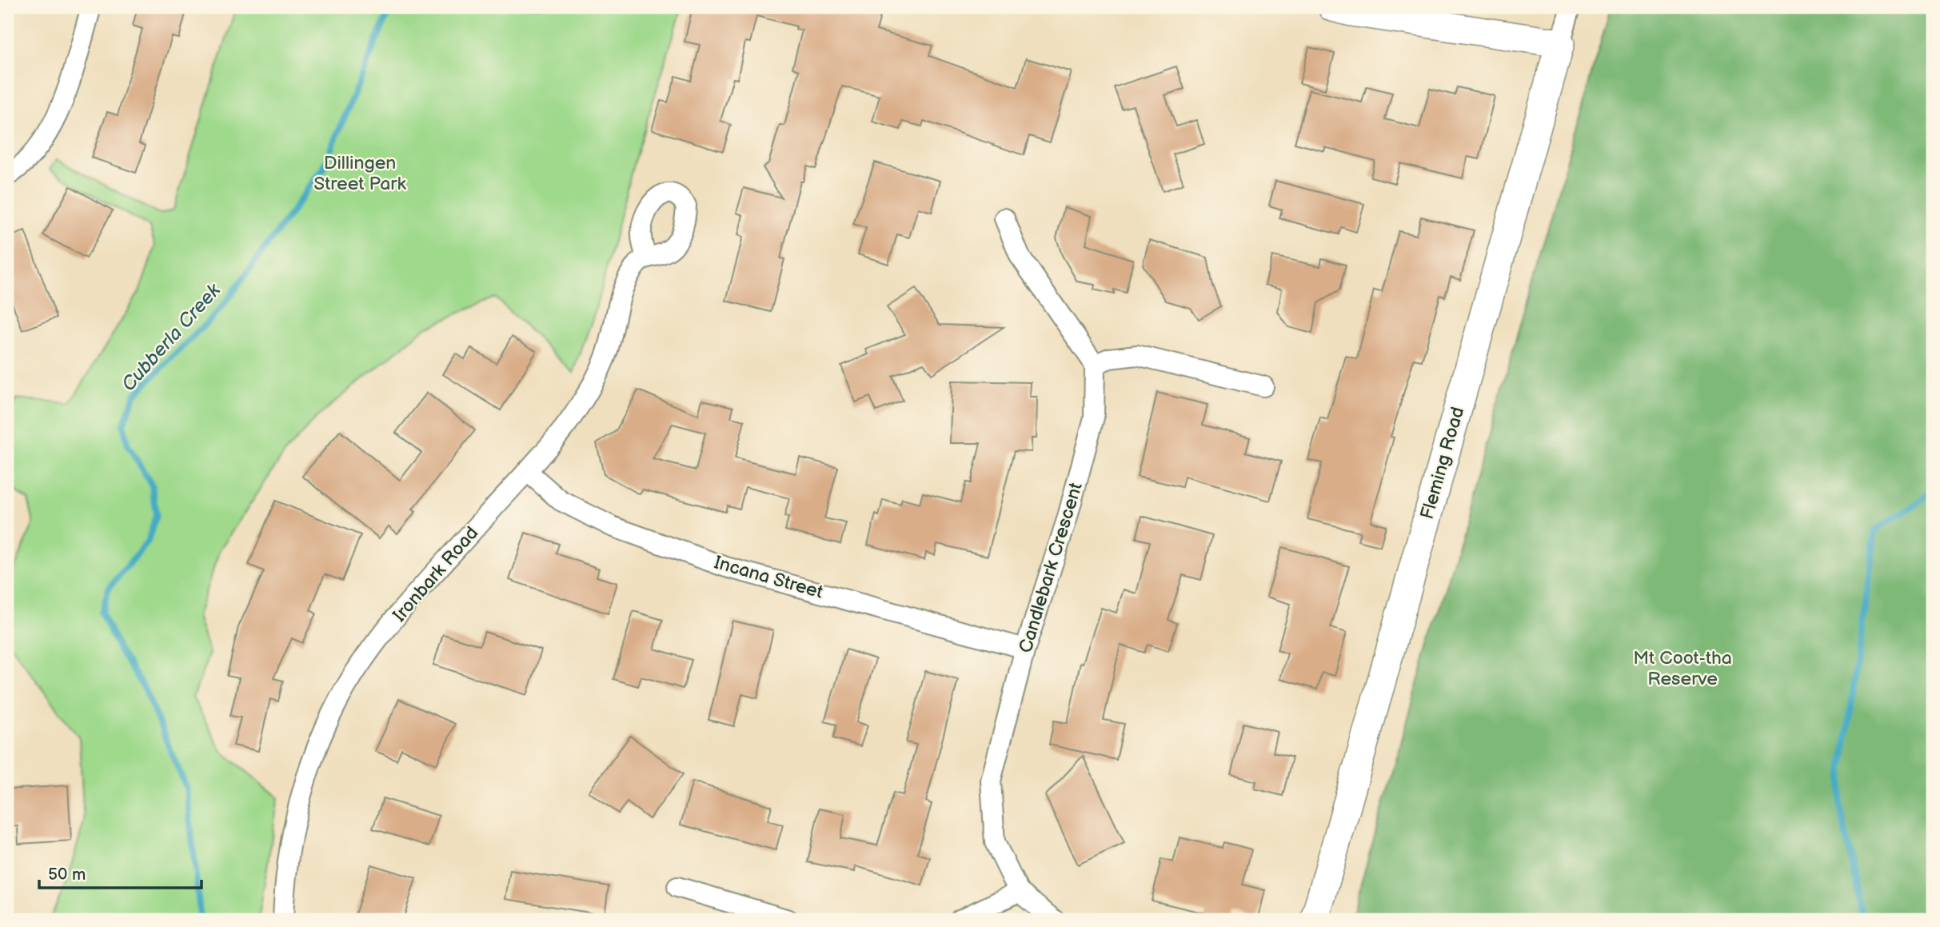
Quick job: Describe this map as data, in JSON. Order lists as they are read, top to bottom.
{
  "streets": {
    "street": [
      "Fleming Road",
      "Candlebark Crescent",
      "Ironbark Road",
      "Incana Street"
    ]
  },
  "crossings": [
    ["Candlebark Crescent", "Incana Street"],
    ["Ironbark Road", "Incana Street"]
  ],
  "water": ["Cubberla Creek"],
  "parks": ["Dillingen Street Park", "Mt Coot-tha Reserve"],
  "scale_bar": "50 m"
}
